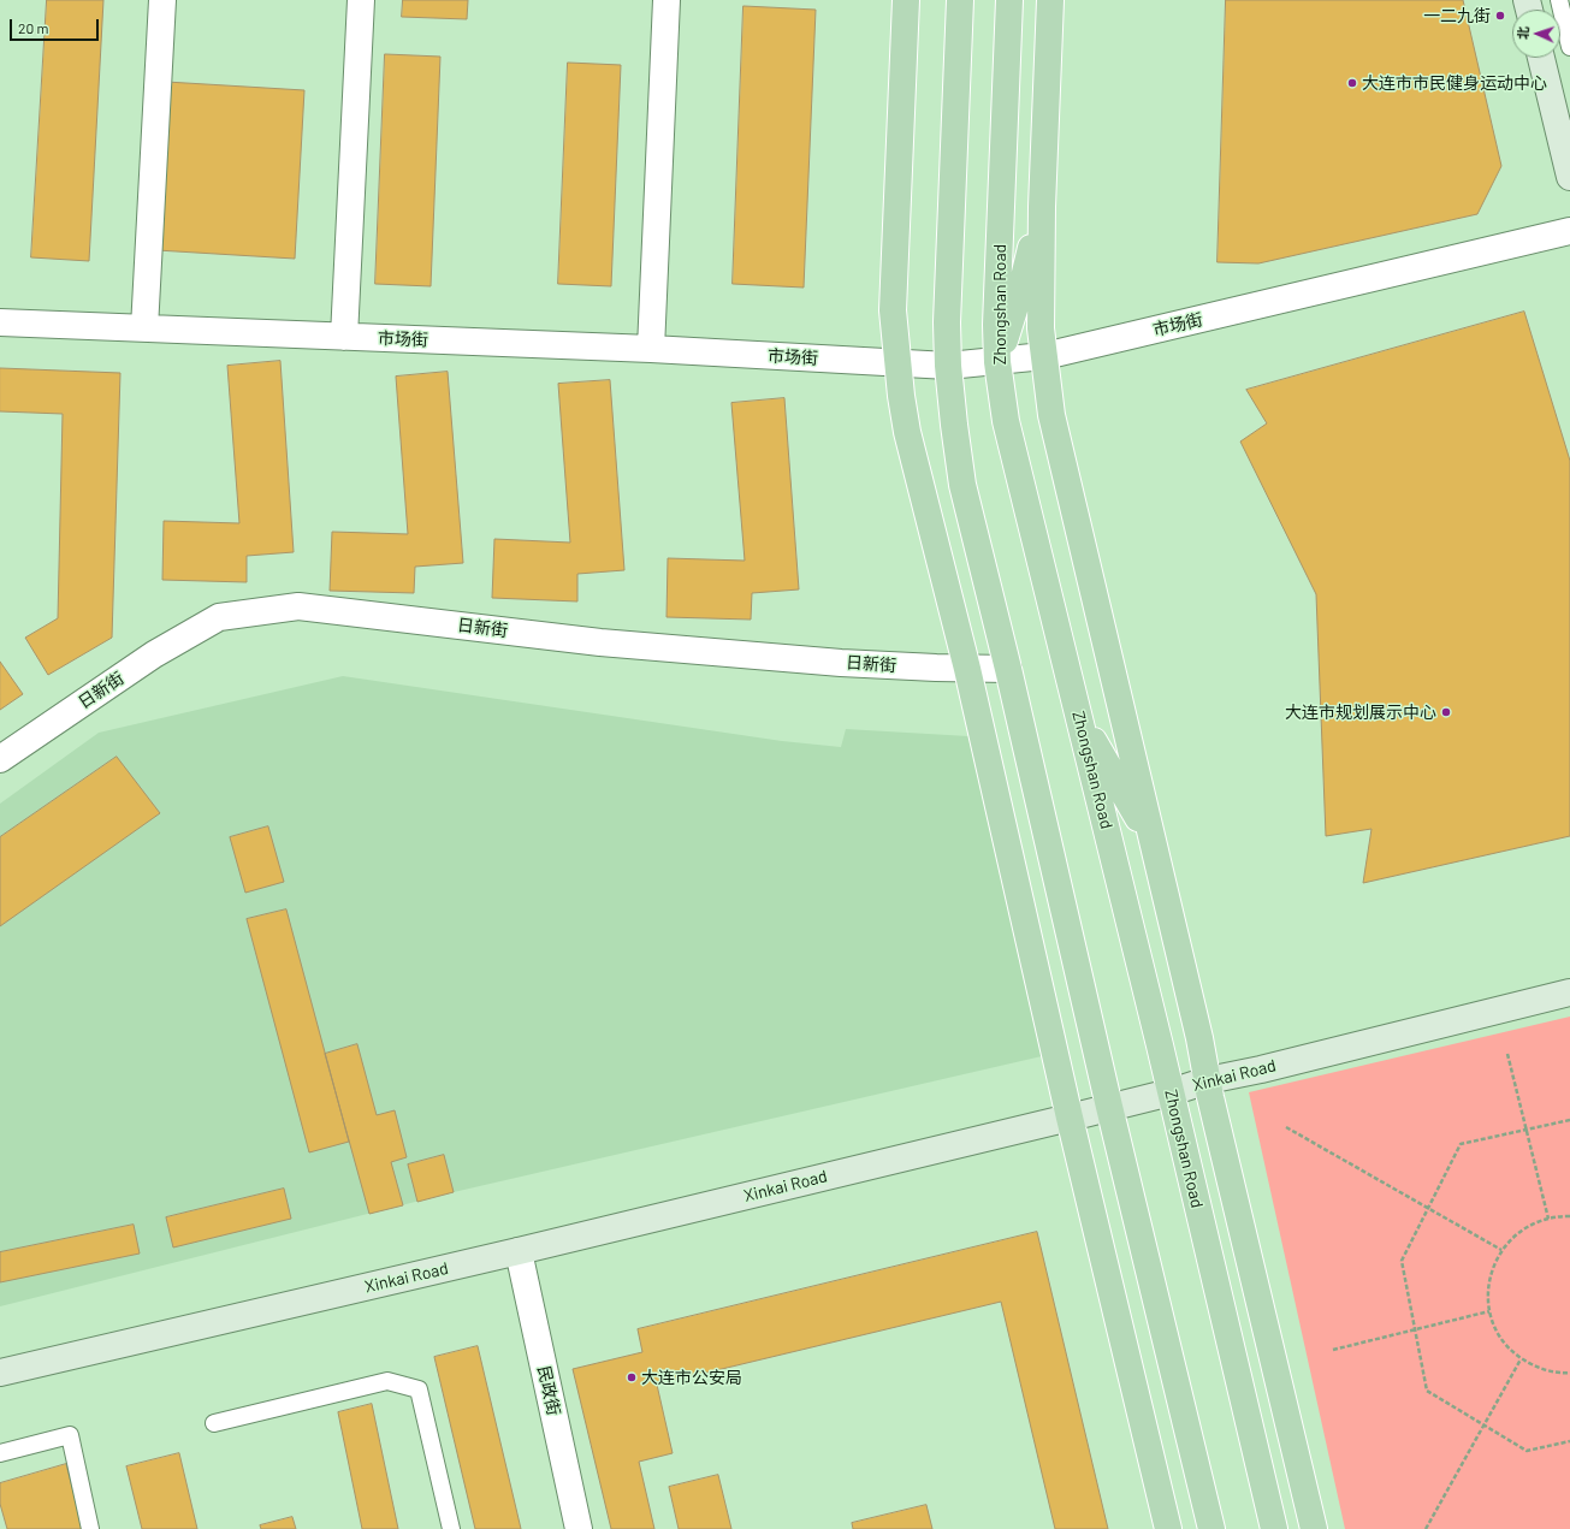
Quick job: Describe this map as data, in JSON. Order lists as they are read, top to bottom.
{
  "streets": {
    "main road": ["Zhongshan Road", "Xinkai Road"],
    "street": ["市场街", "日新街", "民政街"]
  },
  "crossings": [
    ["Zhongshan Road", "市场街"],
    ["Zhongshan Road", "Xinkai Road"],
    ["Xinkai Road", "民政街"]
  ],
  "places": [
    "一二九街",
    "大连市市民健身运动中心",
    "大连市规划展示中心",
    "大连市公安局"
  ],
  "scale_bar": "20 m",
  "north": "left"
}
